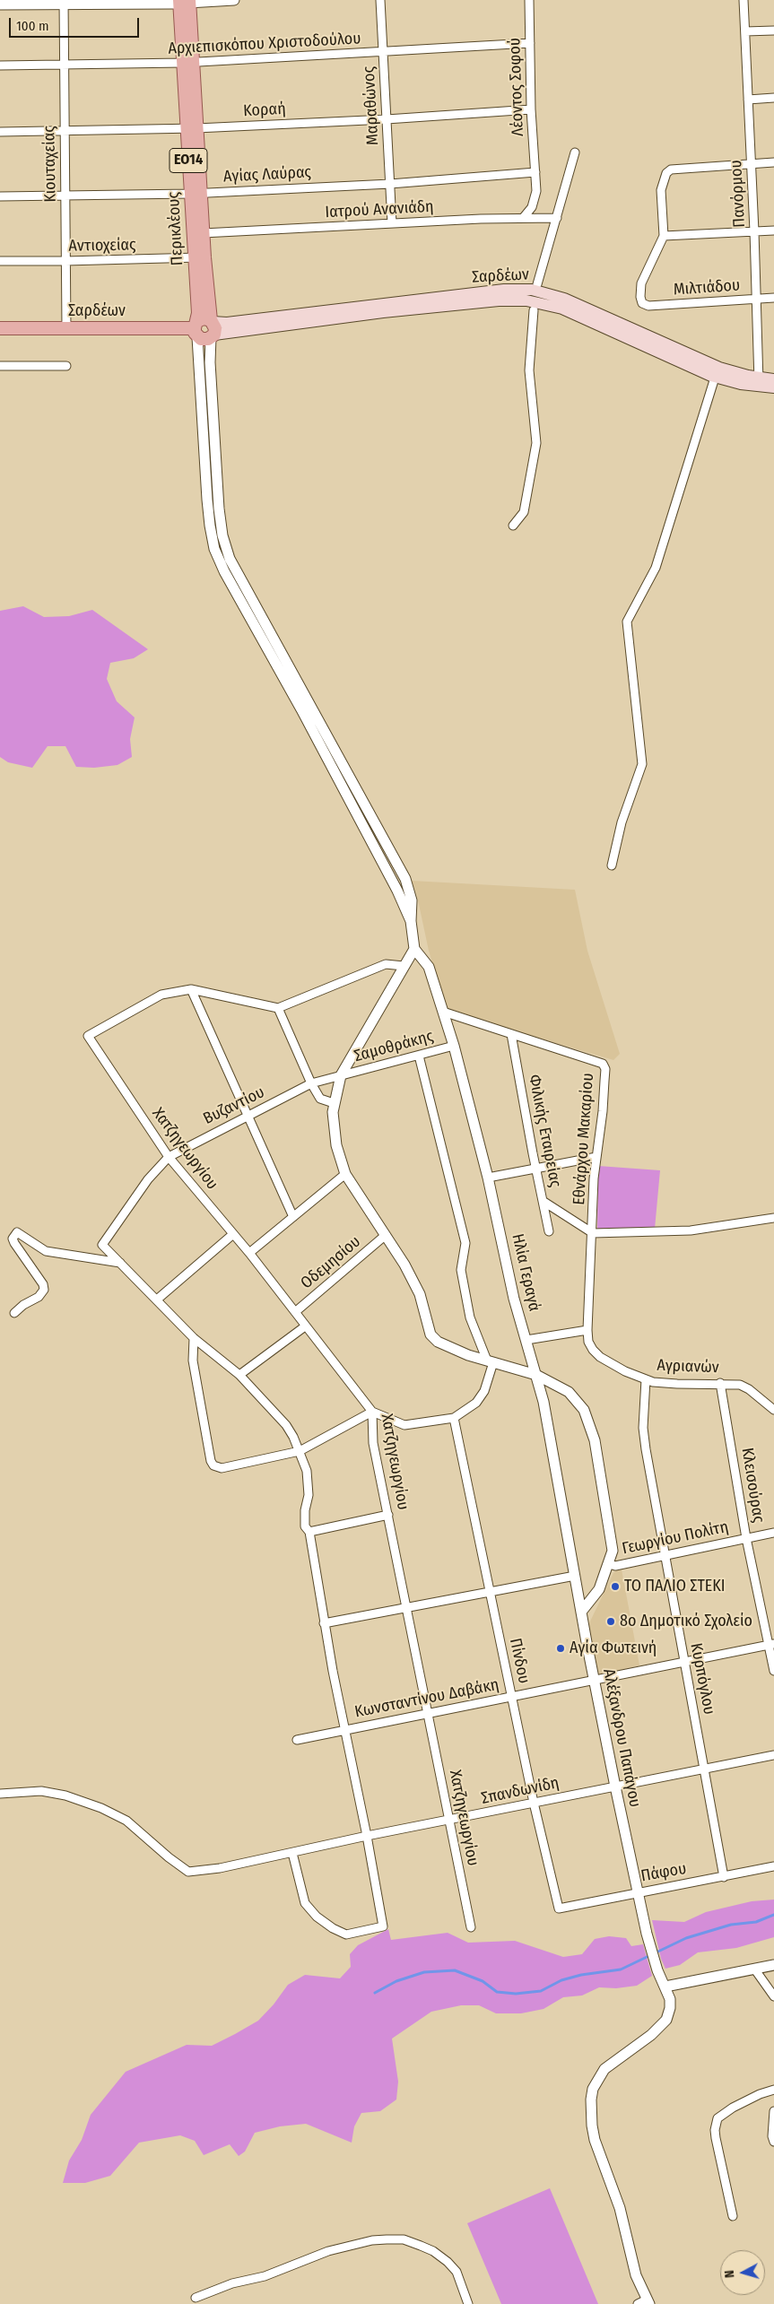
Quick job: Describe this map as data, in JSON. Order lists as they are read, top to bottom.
{
  "streets": {
    "main road": ["ΕΟ14", "Περικλέους", "Σαρδέων"],
    "street": [
      "Αρχιεπισκόπου Χριστοδούλου",
      "Λέοντος Σοφού",
      "Μαραθώνος",
      "Κοραή",
      "Κιουταχείας",
      "Αγίας Λαύρας",
      "Πανόρμου",
      "Ιατρού Ανανιάδη",
      "Αντιοχείας",
      "Μιλτιάδου",
      "Σαμοθράκης",
      "Βυζαντίου",
      "Φιλικής Εταιρείας",
      "Εθνάρχου Μακαρίου",
      "Χατζηγεωργίου",
      "Οδεμησίου",
      "Ηλία Γεραγά",
      "Αγριανών",
      "Κλεισούρας",
      "Γεωργίου Πολίτη",
      "Πίνδου",
      "Κυρπόγλου",
      "Κωνσταντίνου Δαβάκη",
      "Αλέξανδρου Παπάγου",
      "Σπανδωνίδη",
      "Πάφου"
    ]
  },
  "crossings": [
    ["Αρχιεπισκόπου Χριστοδούλου", "Λέοντος Σοφού"],
    ["Αρχιεπισκόπου Χριστοδούλου", "Μαραθώνος"],
    ["Αρχιεπισκόπου Χριστοδούλου", "Κιουταχείας"],
    ["Αρχιεπισκόπου Χριστοδούλου", "Περικλέους"],
    ["Λέοντος Σοφού", "Κοραή"],
    ["Λέοντος Σοφού", "Αγίας Λαύρας"],
    ["Λέοντος Σοφού", "Ιατρού Ανανιάδη"],
    ["Μαραθώνος", "Κοραή"],
    ["Μαραθώνος", "Αγίας Λαύρας"],
    ["Μαραθώνος", "Ιατρού Ανανιάδη"],
    ["Κοραή", "Κιουταχείας"],
    ["Κοραή", "Περικλέους"],
    ["Κιουταχείας", "Αγίας Λαύρας"],
    ["Κιουταχείας", "Αντιοχείας"],
    ["Κιουταχείας", "Σαρδέων"],
    ["Αγίας Λαύρας", "Περικλέους"],
    ["Πανόρμου", "Σαρδέων"],
    ["Πανόρμου", "Μιλτιάδου"],
    ["Ιατρού Ανανιάδη", "Περικλέους"],
    ["Περικλέους", "Αντιοχείας"],
    ["Περικλέους", "Σαρδέων"],
    ["Σαμοθράκης", "Βυζαντίου"],
    ["Σαμοθράκης", "Ηλία Γεραγά"],
    ["Βυζαντίου", "Χατζηγεωργίου"],
    ["Φιλικής Εταιρείας", "Εθνάρχου Μακαρίου"],
    ["Εθνάρχου Μακαρίου", "Ηλία Γεραγά"],
    ["Εθνάρχου Μακαρίου", "Αγριανών"],
    ["Χατζηγεωργίου", "Οδεμησίου"],
    ["Χατζηγεωργίου", "Κωνσταντίνου Δαβάκη"],
    ["Χατζηγεωργίου", "Σπανδωνίδη"],
    ["Ηλία Γεραγά", "Αλέξανδρου Παπάγου"],
    ["Αγριανών", "Κλεισούρας"],
    ["Αγριανών", "Κυρπόγλου"],
    ["Κλεισούρας", "Γεωργίου Πολίτη"],
    ["Κλεισούρας", "Κωνσταντίνου Δαβάκη"],
    ["Γεωργίου Πολίτη", "Κυρπόγλου"],
    ["Πίνδου", "Κωνσταντίνου Δαβάκη"],
    ["Πίνδου", "Σπανδωνίδη"],
    ["Πίνδου", "Πάφου"],
    ["Κυρπόγλου", "Κωνσταντίνου Δαβάκη"],
    ["Κυρπόγλου", "Σπανδωνίδη"],
    ["Κυρπόγλου", "Πάφου"],
    ["Κωνσταντίνου Δαβάκη", "Αλέξανδρου Παπάγου"],
    ["Αλέξανδρου Παπάγου", "Σπανδωνίδη"],
    ["Αλέξανδρου Παπάγου", "Πάφου"]
  ],
  "places": ["ΤΟ ΠΑΛΙΟ ΣΤΕΚΙ", "8ο Δημοτικό Σχολείο", "Αγία Φωτεινή"],
  "scale_bar": "100 m",
  "north": "left"
}
